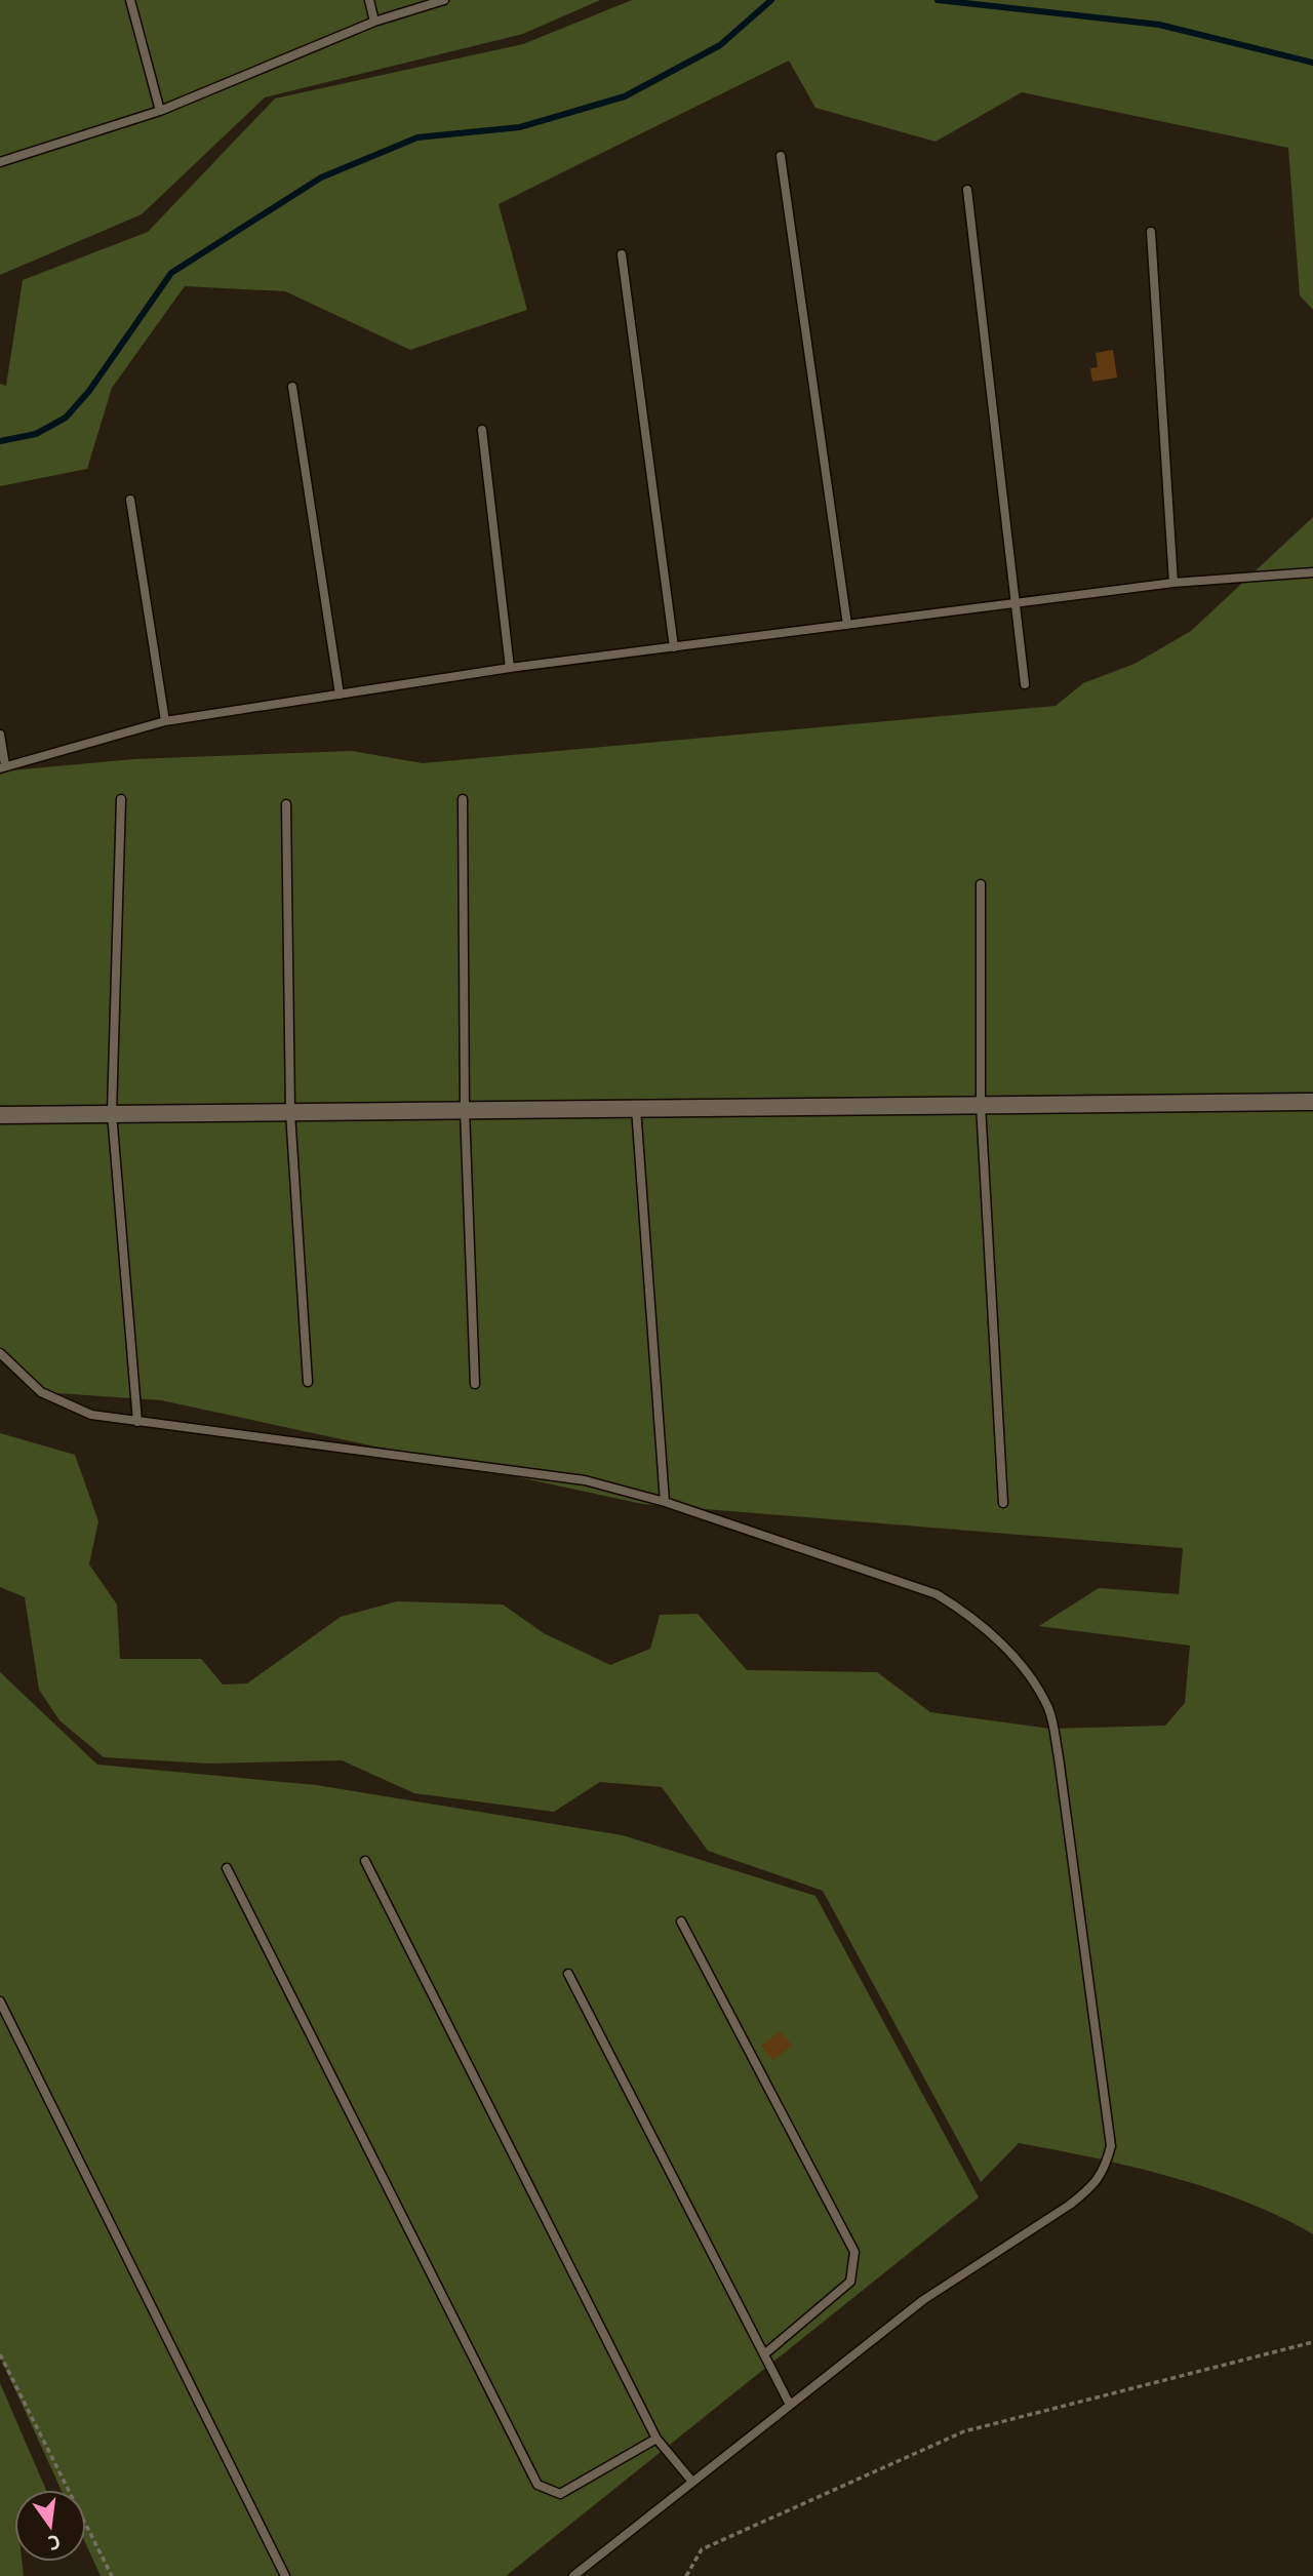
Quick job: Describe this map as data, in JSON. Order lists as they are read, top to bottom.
{
  "north": "bottom"
}
